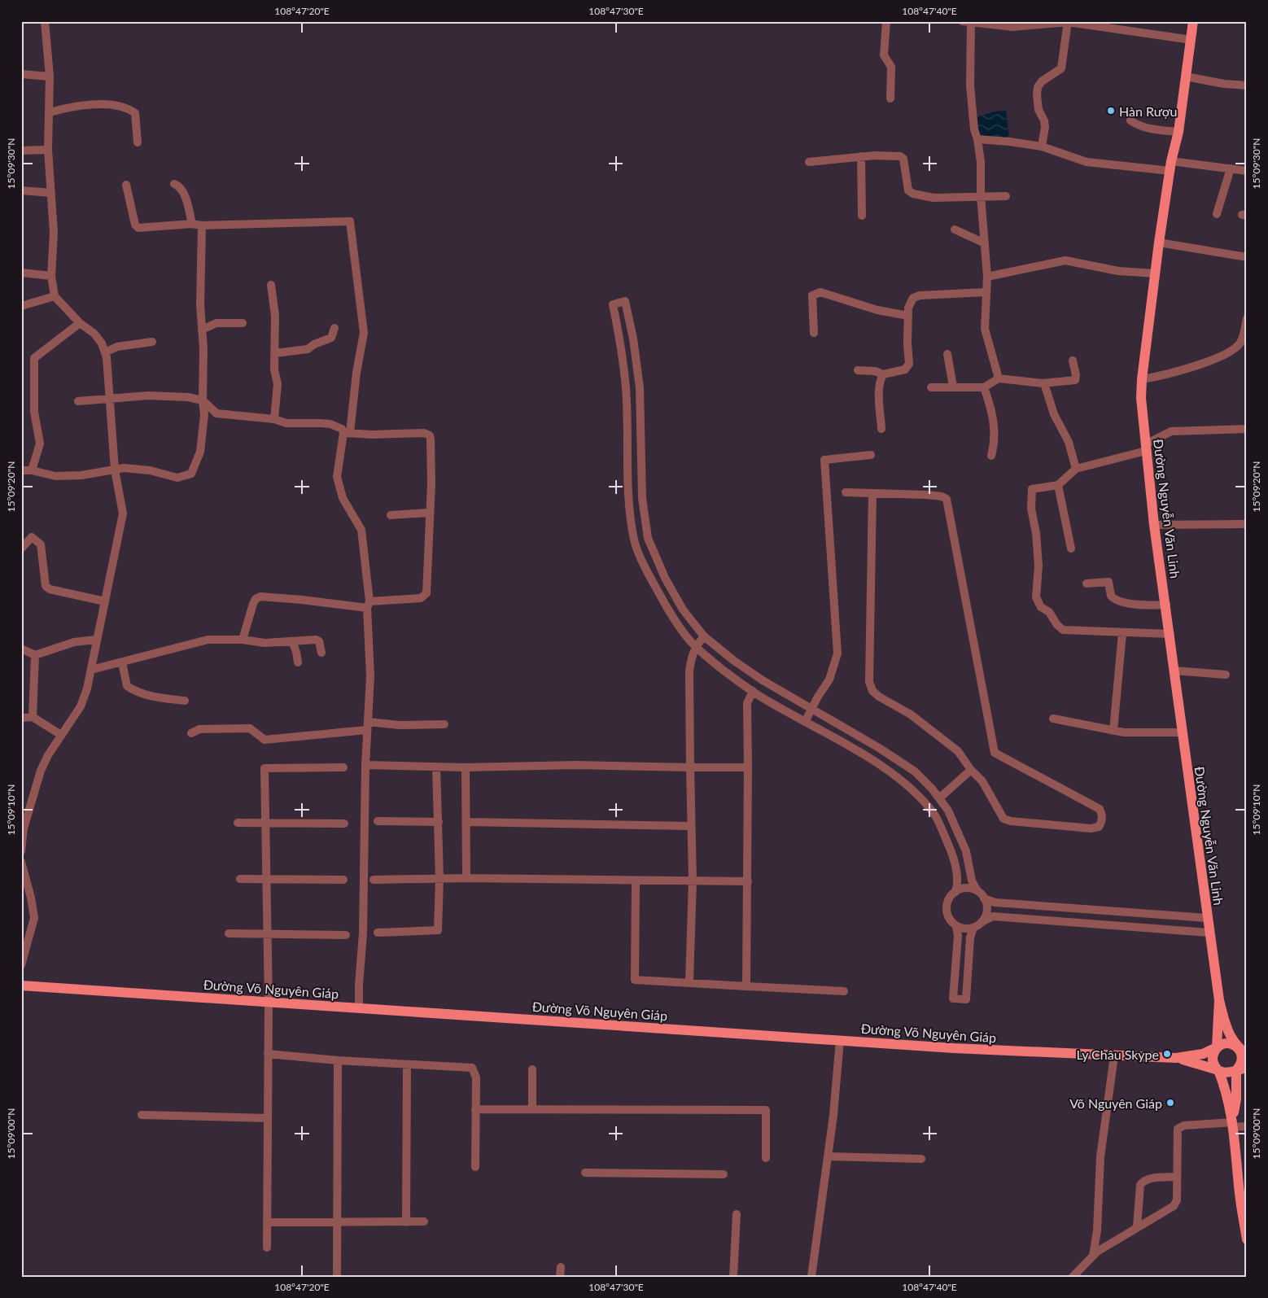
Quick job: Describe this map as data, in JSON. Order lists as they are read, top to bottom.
{
  "streets": {
    "main road": ["Đường Nguyễn Văn Linh", "Đường Võ Nguyên Giáp"]
  },
  "crossings": [
    ["Đường Nguyễn Văn Linh", "Đường Võ Nguyên Giáp"]
  ],
  "places": ["Hàn Rượu", "Ly Châu Skype", "Võ Nguyên Giáp"],
  "coordinates": [
    "108°47'20\"E",
    "108°47'30\"E",
    "108°47'40\"E",
    "15°09'30\"N",
    "15°09'20\"N",
    "15°09'10\"N",
    "15°09'00\"N"
  ]
}
